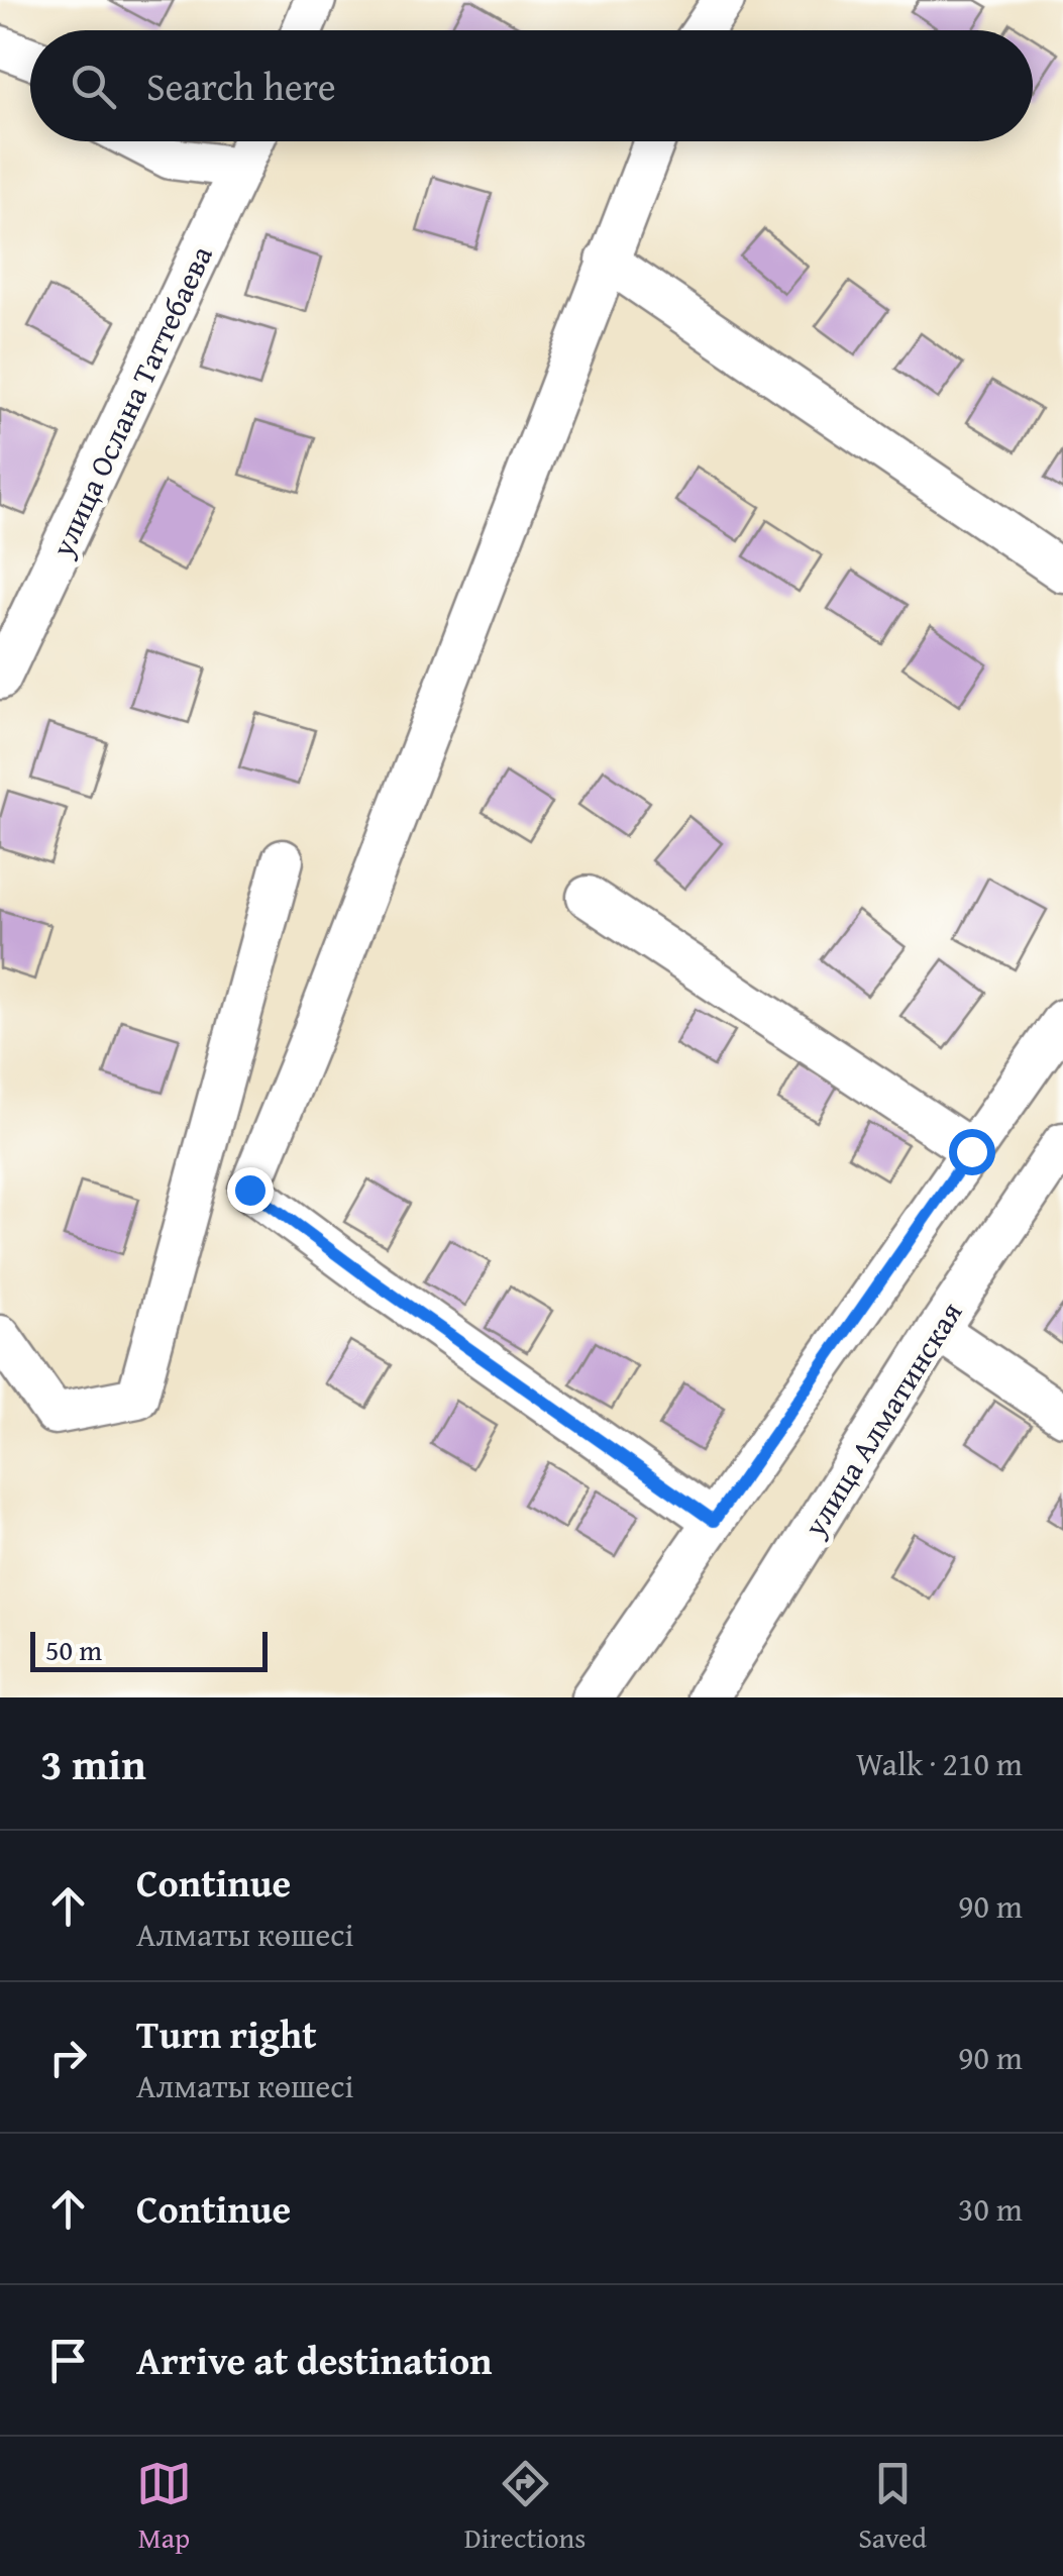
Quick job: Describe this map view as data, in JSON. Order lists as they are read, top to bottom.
{
  "streets": {
    "street": ["улица Ослана Таттебаева", "улица Алматинская"]
  },
  "scale_bar": "50 m",
  "page": {
    "search": "Search here",
    "scale": "50 m",
    "heading": ["3 min", "Walk · 210 m"],
    "list": [
      ["Continue", "Алматы көшесі", "90 m"],
      ["Turn right", "Алматы көшесі", "90 m"],
      ["Continue", "30 m"],
      "Arrive at destination"
    ],
    "nav": ["Map", "Directions", "Saved"]
  }
}
